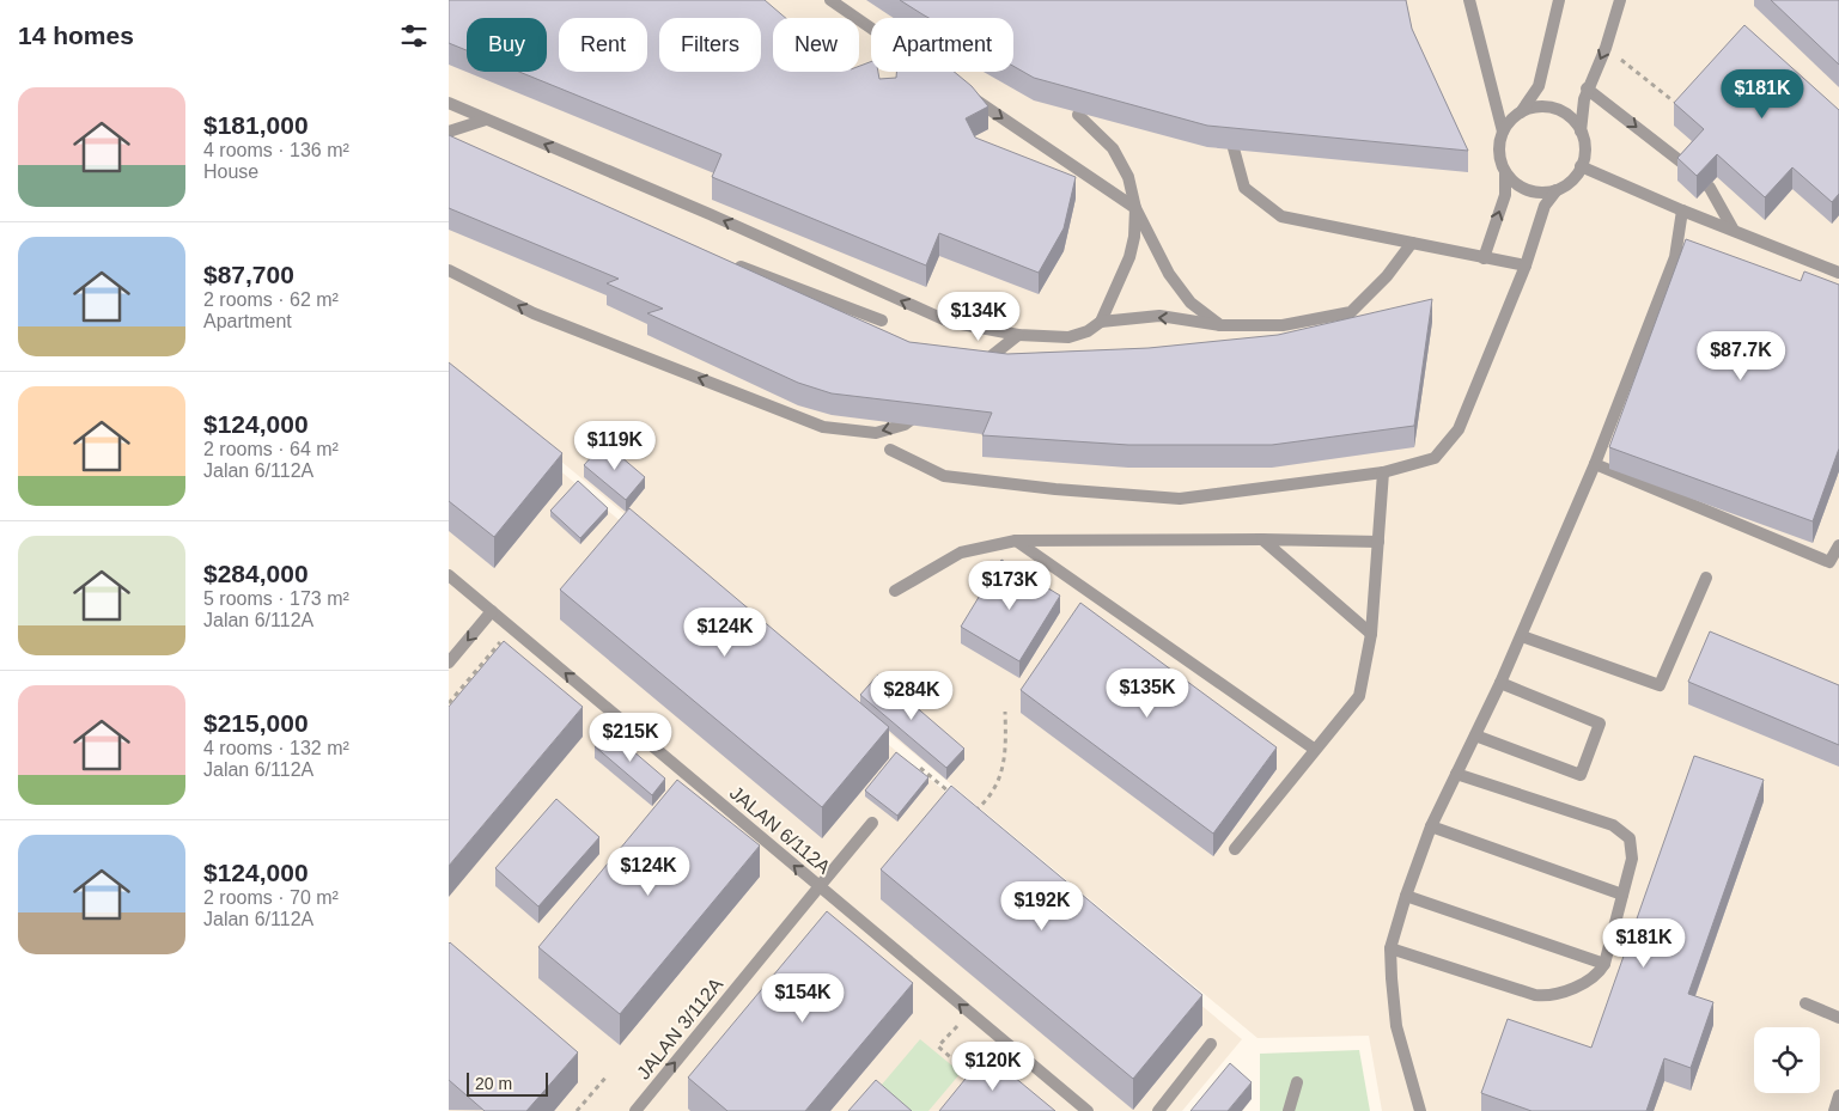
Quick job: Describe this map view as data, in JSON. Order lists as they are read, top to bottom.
{
  "streets": {
    "street": ["JALAN 6/112A", "JALAN 3/112A"]
  },
  "crossings": [
    ["JALAN 6/112A", "JALAN 3/112A"]
  ],
  "one_way": ["JALAN 6/112A", "JALAN 3/112A"],
  "scale_bar": "20 m",
  "page": {
    "heading": "14 homes",
    "chip": [
      "Buy",
      "Rent",
      "Filters",
      "New",
      "Apartment"
    ],
    "price": [
      "$181K",
      "$134K",
      "$87.7K",
      "$119K",
      "$173K",
      "$124K",
      "$135K",
      "$284K",
      "$215K",
      "$124K",
      "$192K",
      "$181K",
      "$154K",
      "$120K"
    ],
    "list": [
      {
        "name": "$181,000",
        "note": "4 rooms · 136 m² · House"
      },
      {
        "name": "$87,700",
        "note": "2 rooms · 62 m² · Apartment"
      },
      {
        "name": "$124,000",
        "note": "2 rooms · 64 m² · Jalan 6/112A"
      },
      {
        "name": "$284,000",
        "note": "5 rooms · 173 m² · Jalan 6/112A"
      },
      {
        "name": "$215,000",
        "note": "4 rooms · 132 m² · Jalan 6/112A"
      },
      {
        "name": "$124,000",
        "note": "2 rooms · 70 m² · Jalan 6/112A"
      }
    ],
    "scale": "20 m"
  }
}
